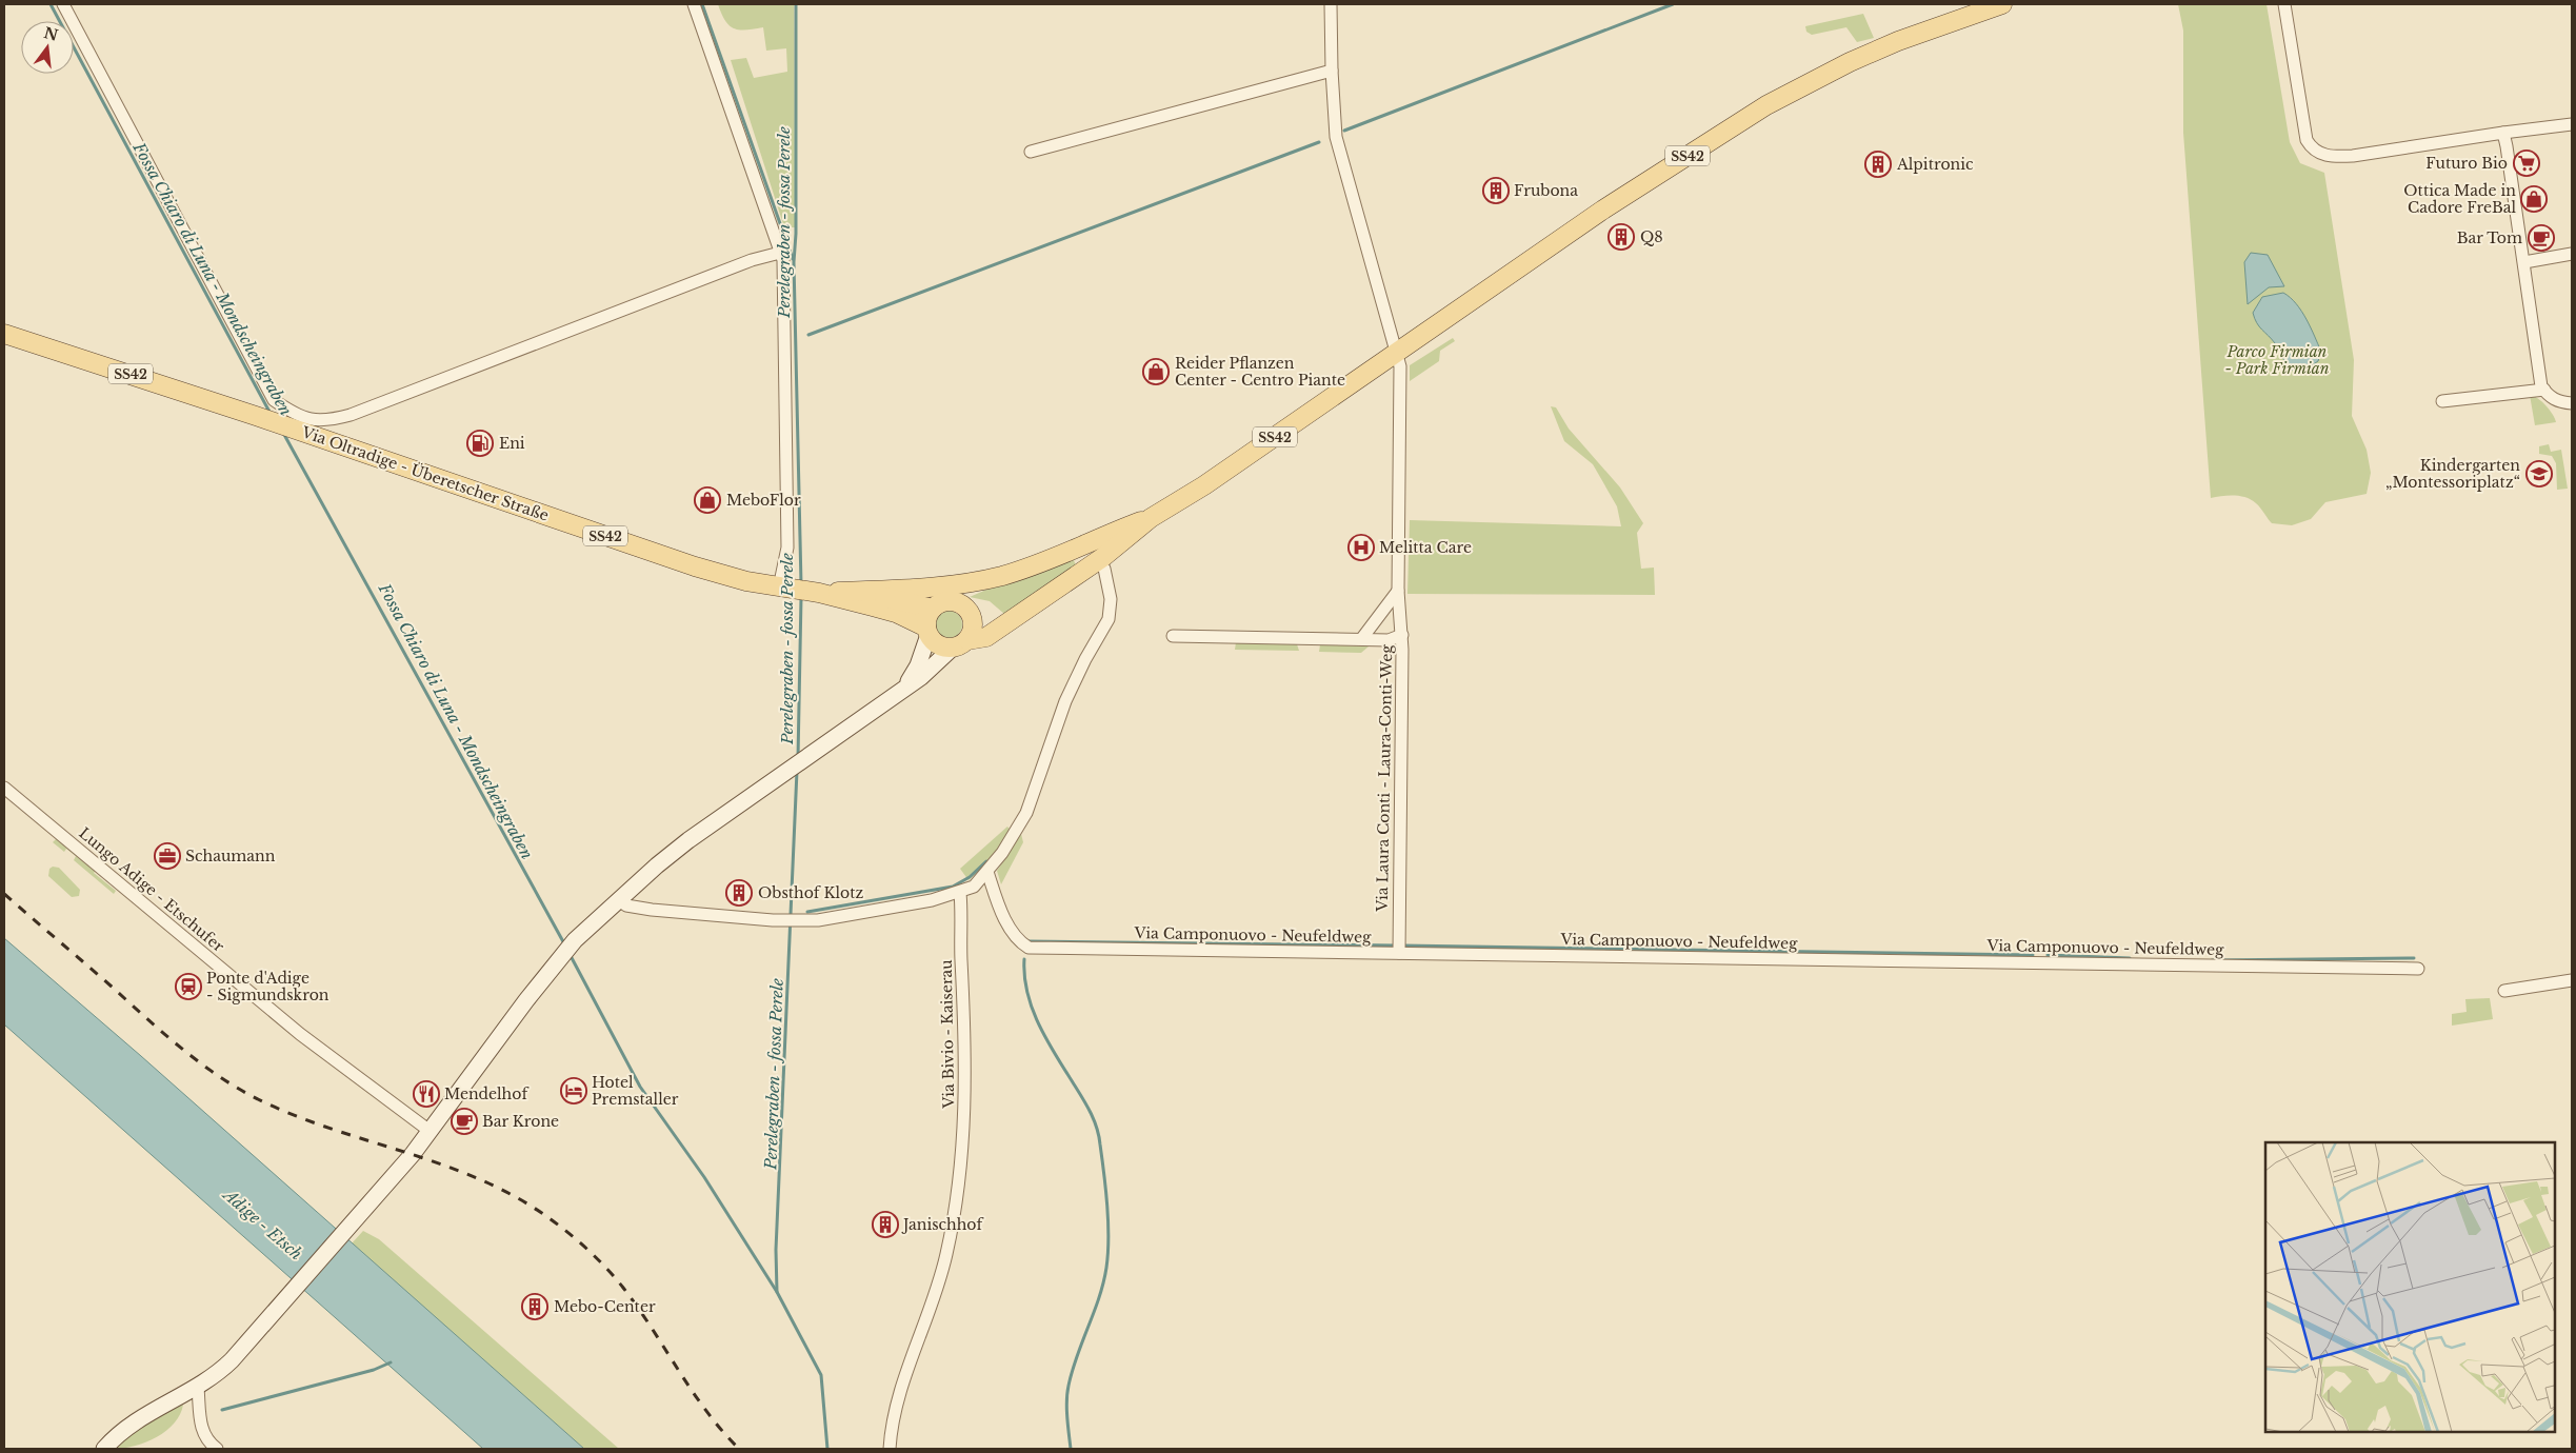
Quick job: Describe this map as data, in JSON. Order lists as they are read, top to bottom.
{
  "streets": {
    "main road": ["SS42", "Via Oltradige - Überetscher Straße"],
    "street": [
      "Via Laura Conti - Laura-Conti-Weg",
      "Lungo Adige - Etschufer",
      "Via Camponuovo - Neufeldweg",
      "Via Bivio - Kaiserau"
    ]
  },
  "crossings": [
    ["SS42", "Via Oltradige - Überetscher Straße"],
    ["SS42", "Via Laura Conti - Laura-Conti-Weg"],
    ["Via Laura Conti - Laura-Conti-Weg", "Via Camponuovo - Neufeldweg"]
  ],
  "water": ["Perelegraben - fossa Perele", "Fossa Chiaro di Luna - Mondscheingraben", "Adige - Etsch"],
  "parks": ["Parco Firmian - Park Firmian"],
  "places": {
    "supermarket": ["Futuro Bio"],
    "building": [
      "Alpitronic",
      "Frubona",
      "Q8",
      "Obsthof Klotz",
      "Janischhof",
      "Mebo-Center"
    ],
    "shop": ["Ottica Made in Cadore FreBal", "Reider Pflanzen Center - Centro Piante", "MeboFlor"],
    "cafe": ["Bar Tom", "Bar Krone"],
    "fuel station": ["Eni"],
    "school or university": ["Kindergarten „Montessoriplatz“"],
    "hospital": ["Melitta Care"],
    "office": ["Schaumann"],
    "station": ["Ponte d'Adige - Sigmundskron"],
    "hotel": ["Hotel Premstaller"],
    "restaurant": ["Mendelhof"]
  },
  "north": "top"
}
